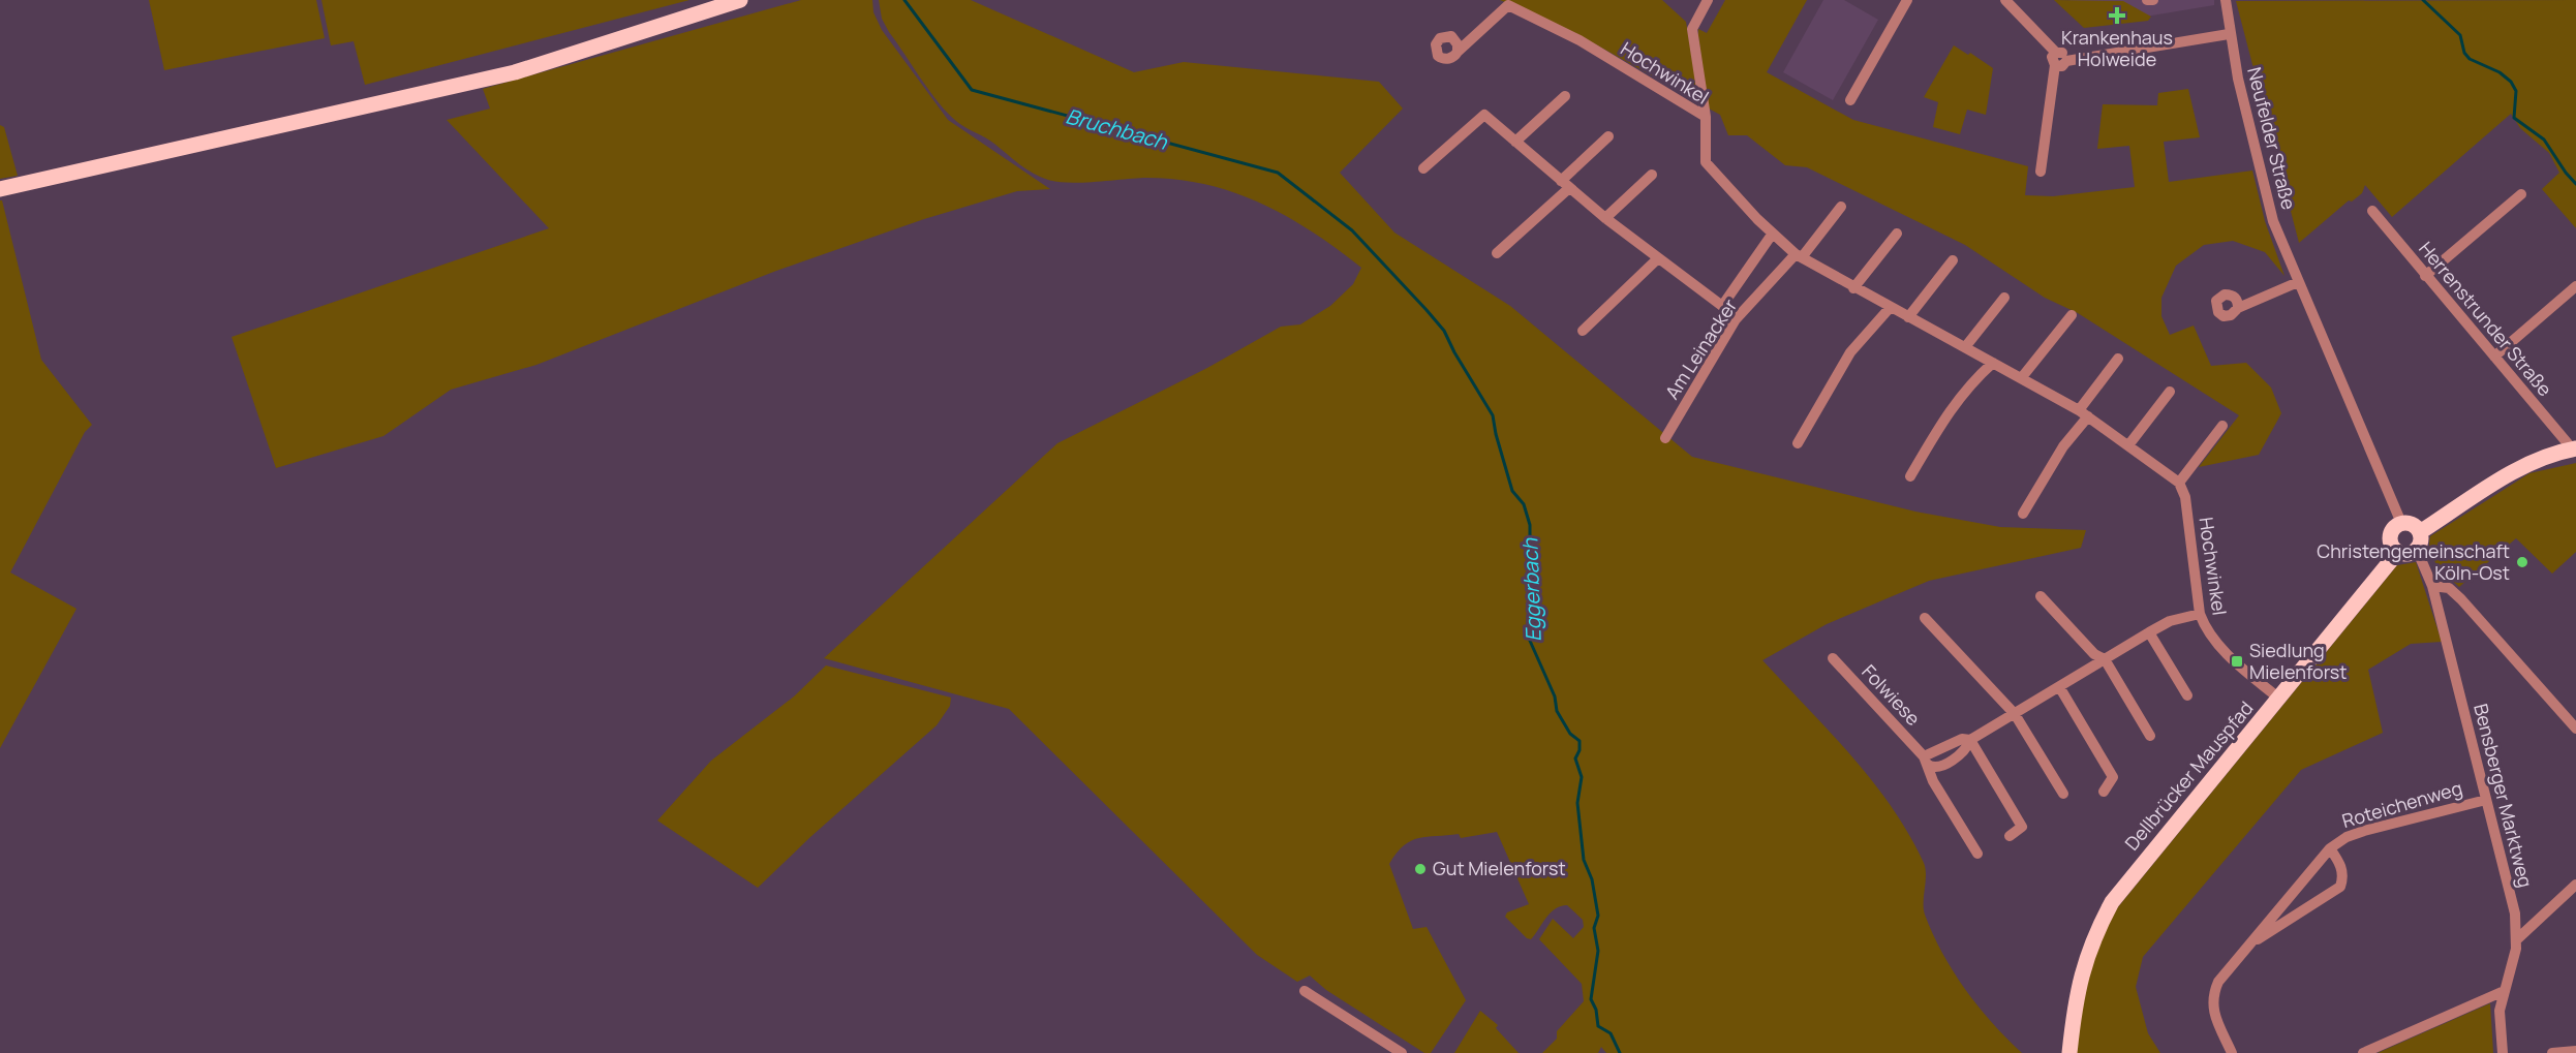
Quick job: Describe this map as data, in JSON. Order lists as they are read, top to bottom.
{
  "streets": {
    "main road": ["Dellbrücker Mauspfad"],
    "street": [
      "Hochwinkel",
      "Neufelder Straße",
      "Herrenstrunder Straße",
      "Am Leinacker",
      "Folwiese",
      "Bensberger Marktweg",
      "Roteichenweg"
    ]
  },
  "crossings": [
    ["Hochwinkel", "Am Leinacker"],
    ["Hochwinkel", "Dellbrücker Mauspfad"],
    ["Neufelder Straße", "Dellbrücker Mauspfad"],
    ["Neufelder Straße", "Bensberger Marktweg"],
    ["Dellbrücker Mauspfad", "Bensberger Marktweg"],
    ["Bensberger Marktweg", "Roteichenweg"]
  ],
  "water": ["Bruchbach", "Eggerbach"],
  "places": {
    "health": ["Krankenhaus Holweide"],
    "other": ["Christengemeinschaft Köln-Ost", "Gut Mielenforst"],
    "transit": ["Siedlung Mielenforst"]
  }
}
